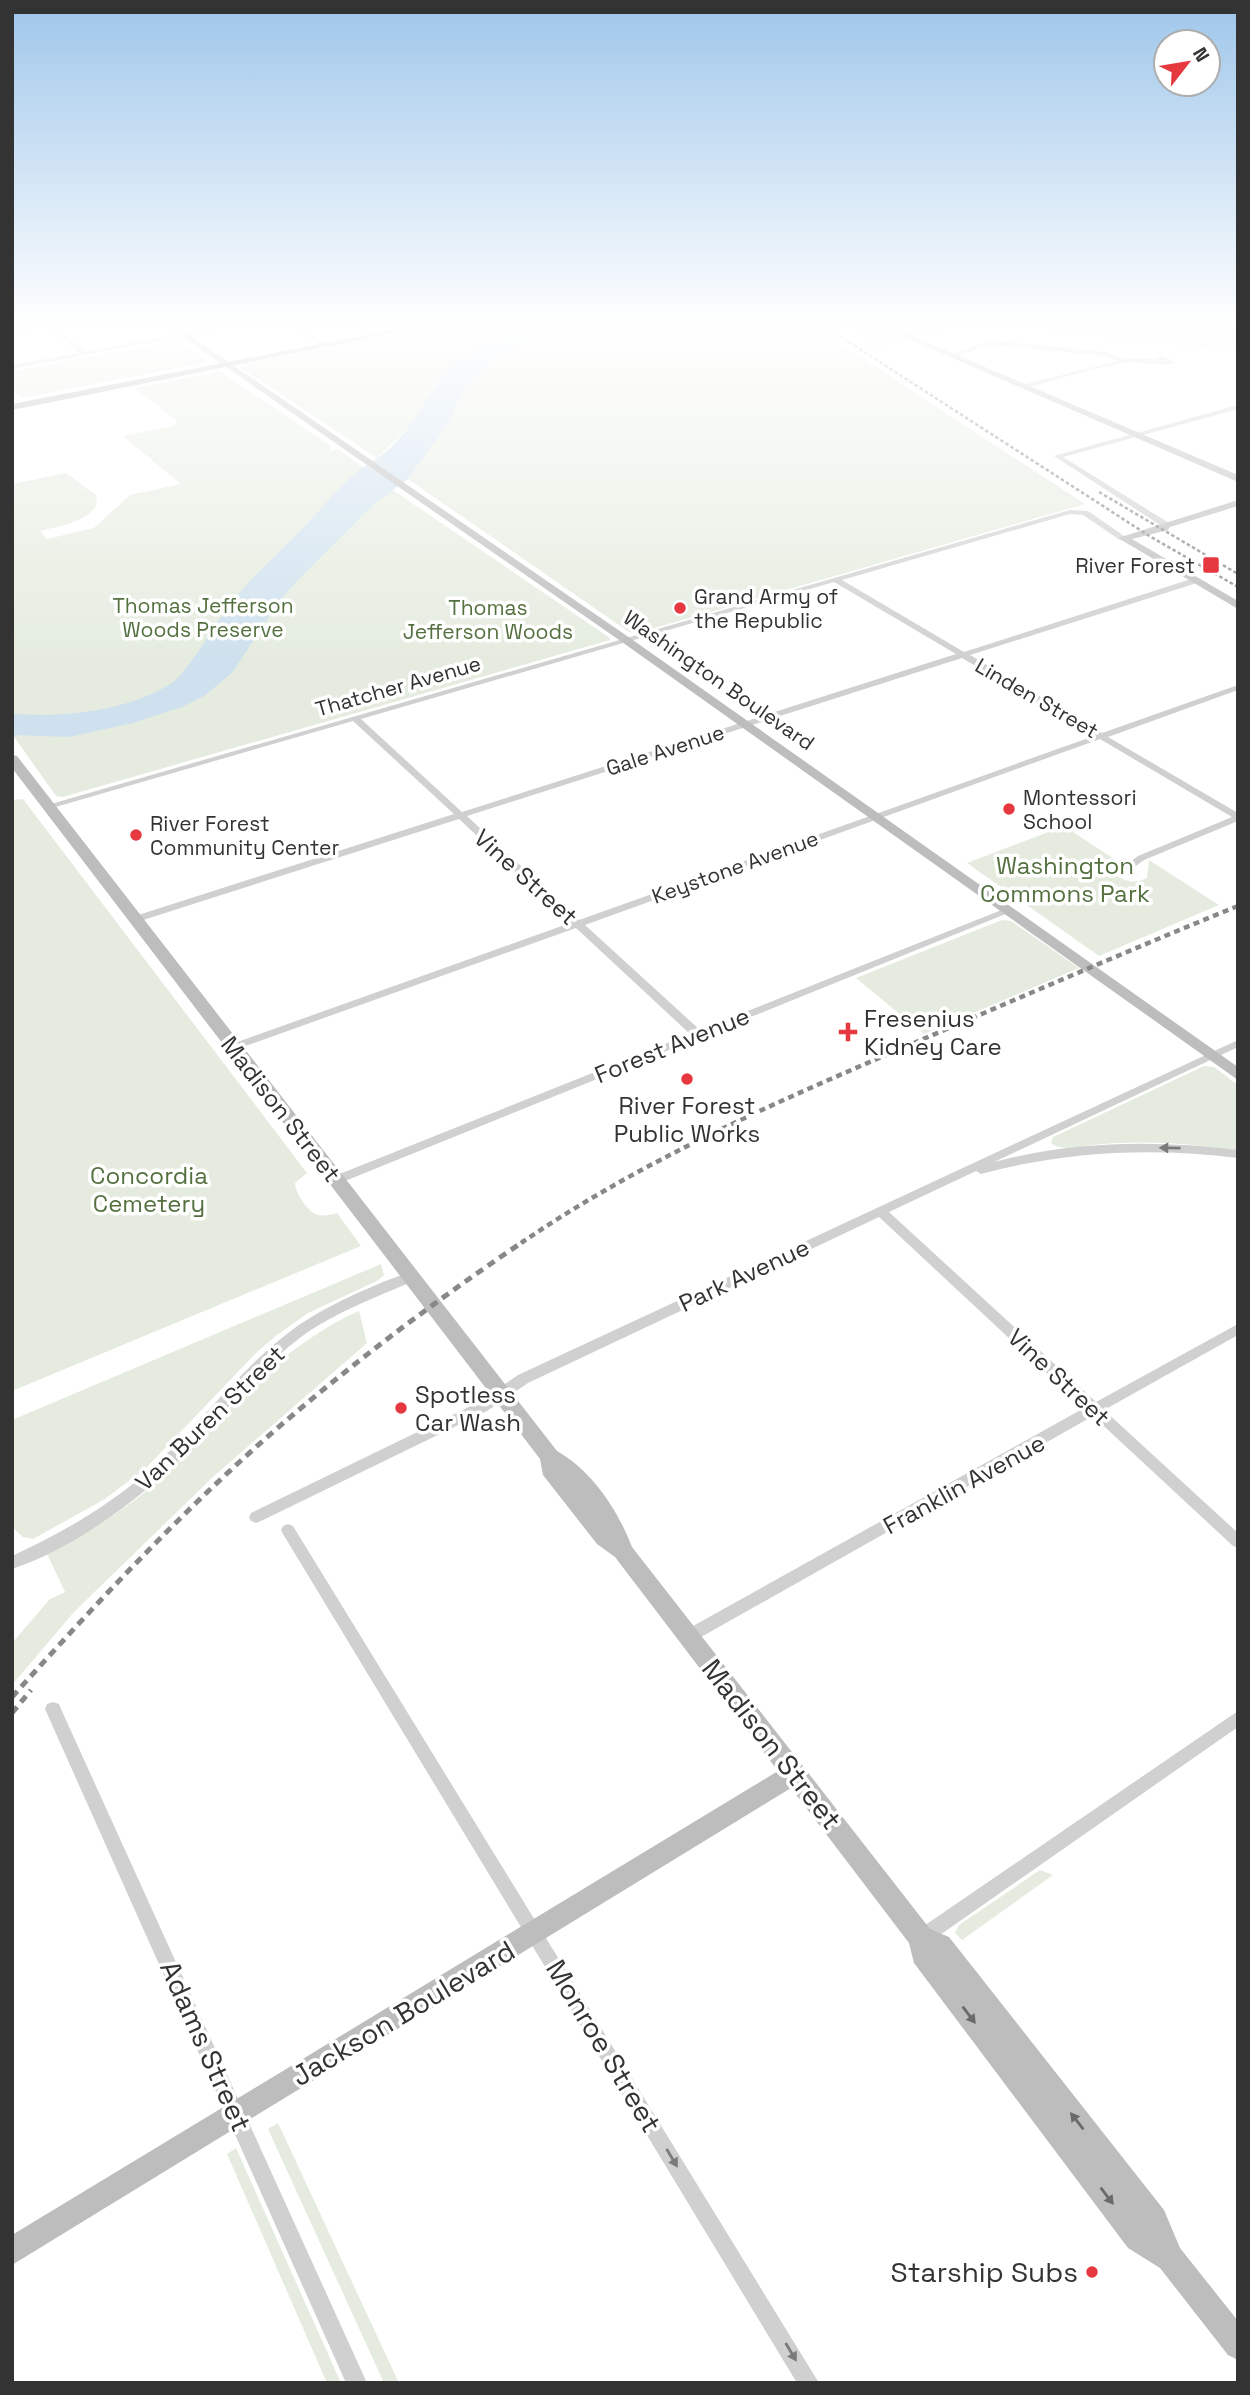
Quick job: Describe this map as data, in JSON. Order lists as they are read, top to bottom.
{
  "streets": {
    "street": [
      "Washington Boulevard",
      "Thatcher Avenue",
      "Linden Street",
      "Gale Avenue",
      "Keystone Avenue",
      "Vine Street",
      "Forest Avenue",
      "Madison Street",
      "Park Avenue",
      "Van Buren Street",
      "Franklin Avenue",
      "Jackson Boulevard",
      "Adams Street",
      "Monroe Street"
    ]
  },
  "crossings": [
    ["Washington Boulevard", "Thatcher Avenue"],
    ["Washington Boulevard", "Gale Avenue"],
    ["Washington Boulevard", "Keystone Avenue"],
    ["Washington Boulevard", "Forest Avenue"],
    ["Washington Boulevard", "Park Avenue"],
    ["Thatcher Avenue", "Linden Street"],
    ["Thatcher Avenue", "Vine Street"],
    ["Thatcher Avenue", "Madison Street"],
    ["Linden Street", "Gale Avenue"],
    ["Linden Street", "Keystone Avenue"],
    ["Gale Avenue", "Vine Street"],
    ["Gale Avenue", "Madison Street"],
    ["Keystone Avenue", "Vine Street"],
    ["Keystone Avenue", "Madison Street"],
    ["Vine Street", "Forest Avenue"],
    ["Vine Street", "Park Avenue"],
    ["Vine Street", "Franklin Avenue"],
    ["Forest Avenue", "Madison Street"],
    ["Madison Street", "Park Avenue"],
    ["Madison Street", "Van Buren Street"],
    ["Madison Street", "Franklin Avenue"],
    ["Madison Street", "Jackson Boulevard"],
    ["Jackson Boulevard", "Adams Street"],
    ["Jackson Boulevard", "Monroe Street"]
  ],
  "one_way": ["Monroe Street"],
  "parks": [
    "Thomas Jefferson Woods Preserve",
    "Thomas Jefferson Woods",
    "Washington Commons Park",
    "Concordia Cemetery"
  ],
  "places": {
    "transit": ["River Forest"],
    "other": [
      "Grand Army of the Republic",
      "Montessori School",
      "River Forest Community Center",
      "River Forest Public Works",
      "Spotless Car Wash",
      "Starship Subs"
    ],
    "health": ["Fresenius Kidney Care"]
  },
  "north": "top right"
}
